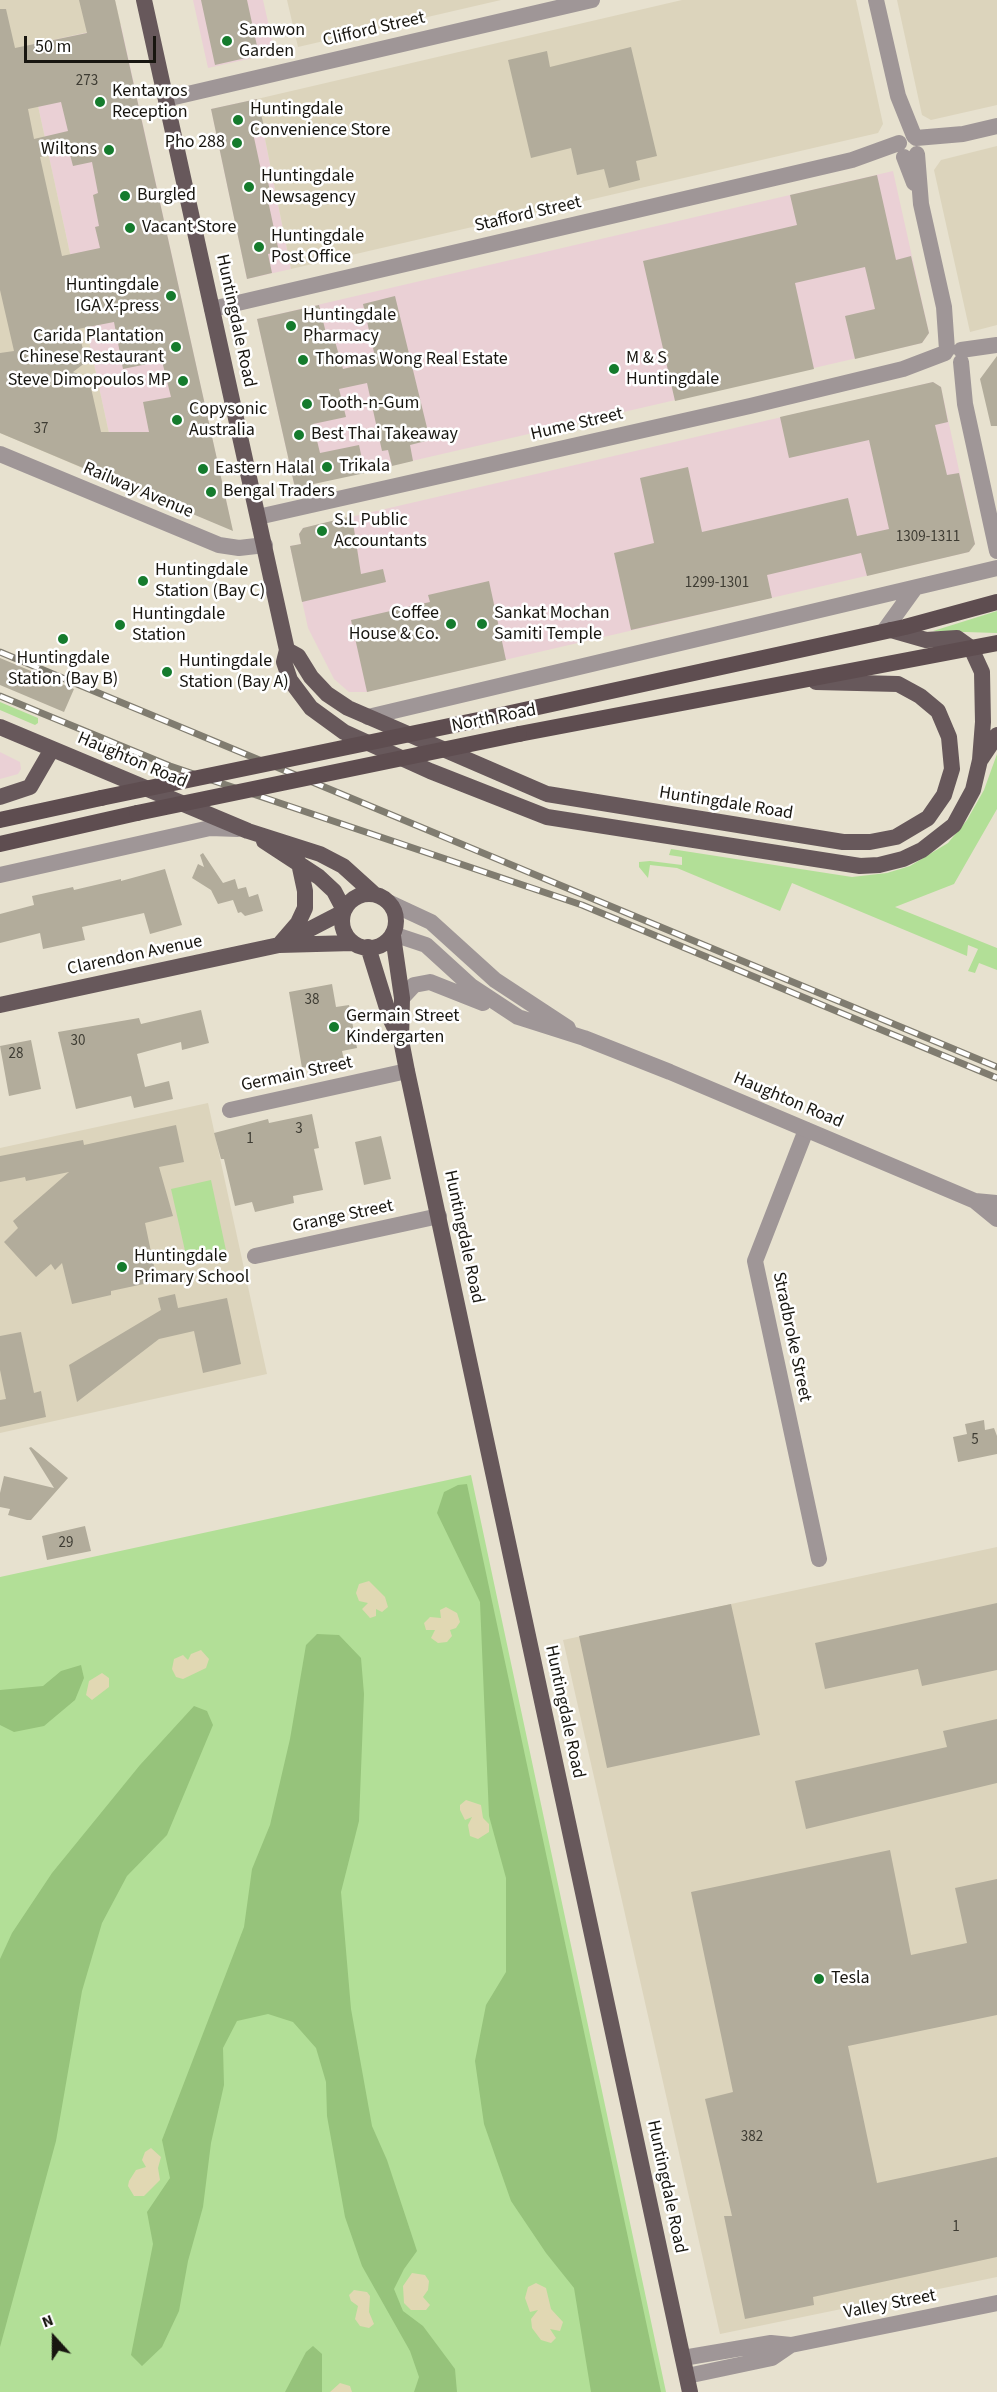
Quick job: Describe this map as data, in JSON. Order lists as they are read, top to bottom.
{
  "streets": {
    "highway": ["North Road"],
    "main road": ["Huntingdale Road", "Haughton Road", "Clarendon Avenue"],
    "street": [
      "Clifford Street",
      "Stafford Street",
      "Hume Street",
      "Railway Avenue",
      "Germain Street",
      "Grange Street",
      "Stradbroke Street",
      "Valley Street"
    ]
  },
  "crossings": [
    ["Clifford Street", "Huntingdale Road"],
    ["Stafford Street", "Huntingdale Road"],
    ["Huntingdale Road", "Hume Street"],
    ["Huntingdale Road", "Railway Avenue"],
    ["Huntingdale Road", "North Road"],
    ["Huntingdale Road", "Haughton Road"],
    ["Huntingdale Road", "Clarendon Avenue"],
    ["Huntingdale Road", "Germain Street"],
    ["Huntingdale Road", "Grange Street"],
    ["Huntingdale Road", "Valley Street"],
    ["Haughton Road", "Clarendon Avenue"],
    ["Haughton Road", "Stradbroke Street"]
  ],
  "places": [
    "Samwon Garden",
    "Kentavros Reception",
    "Huntingdale Convenience Store",
    "Pho 288",
    "Wiltons",
    "Huntingdale Newsagency",
    "Burgled",
    "Vacant Store",
    "Huntingdale Post Office",
    "Huntingdale IGA X-press",
    "Huntingdale Pharmacy",
    "Carida Plantation Chinese Restaurant",
    "Thomas Wong Real Estate",
    "M & S Huntingdale",
    "Steve Dimopoulos MP",
    "Tooth-n-Gum",
    "Copysonic Australia",
    "Best Thai Takeaway",
    "Trikala",
    "Eastern Halal",
    "Bengal Traders",
    "S.L Public Accountants",
    "Huntingdale Station (Bay C)",
    "Coffee House & Co.",
    "Sankat Mochan Samiti Temple",
    "Huntingdale Station",
    "Huntingdale Station (Bay B)",
    "Huntingdale Station (Bay A)",
    "Germain Street Kindergarten",
    "Huntingdale Primary School",
    "Tesla"
  ],
  "house_numbers": [
    "273",
    "37",
    "1309-1311",
    "1299-1301",
    "38",
    "30",
    "28",
    "3",
    "1",
    "5",
    "29",
    "382",
    "1"
  ],
  "scale_bar": "50 m",
  "north": "top"
}
